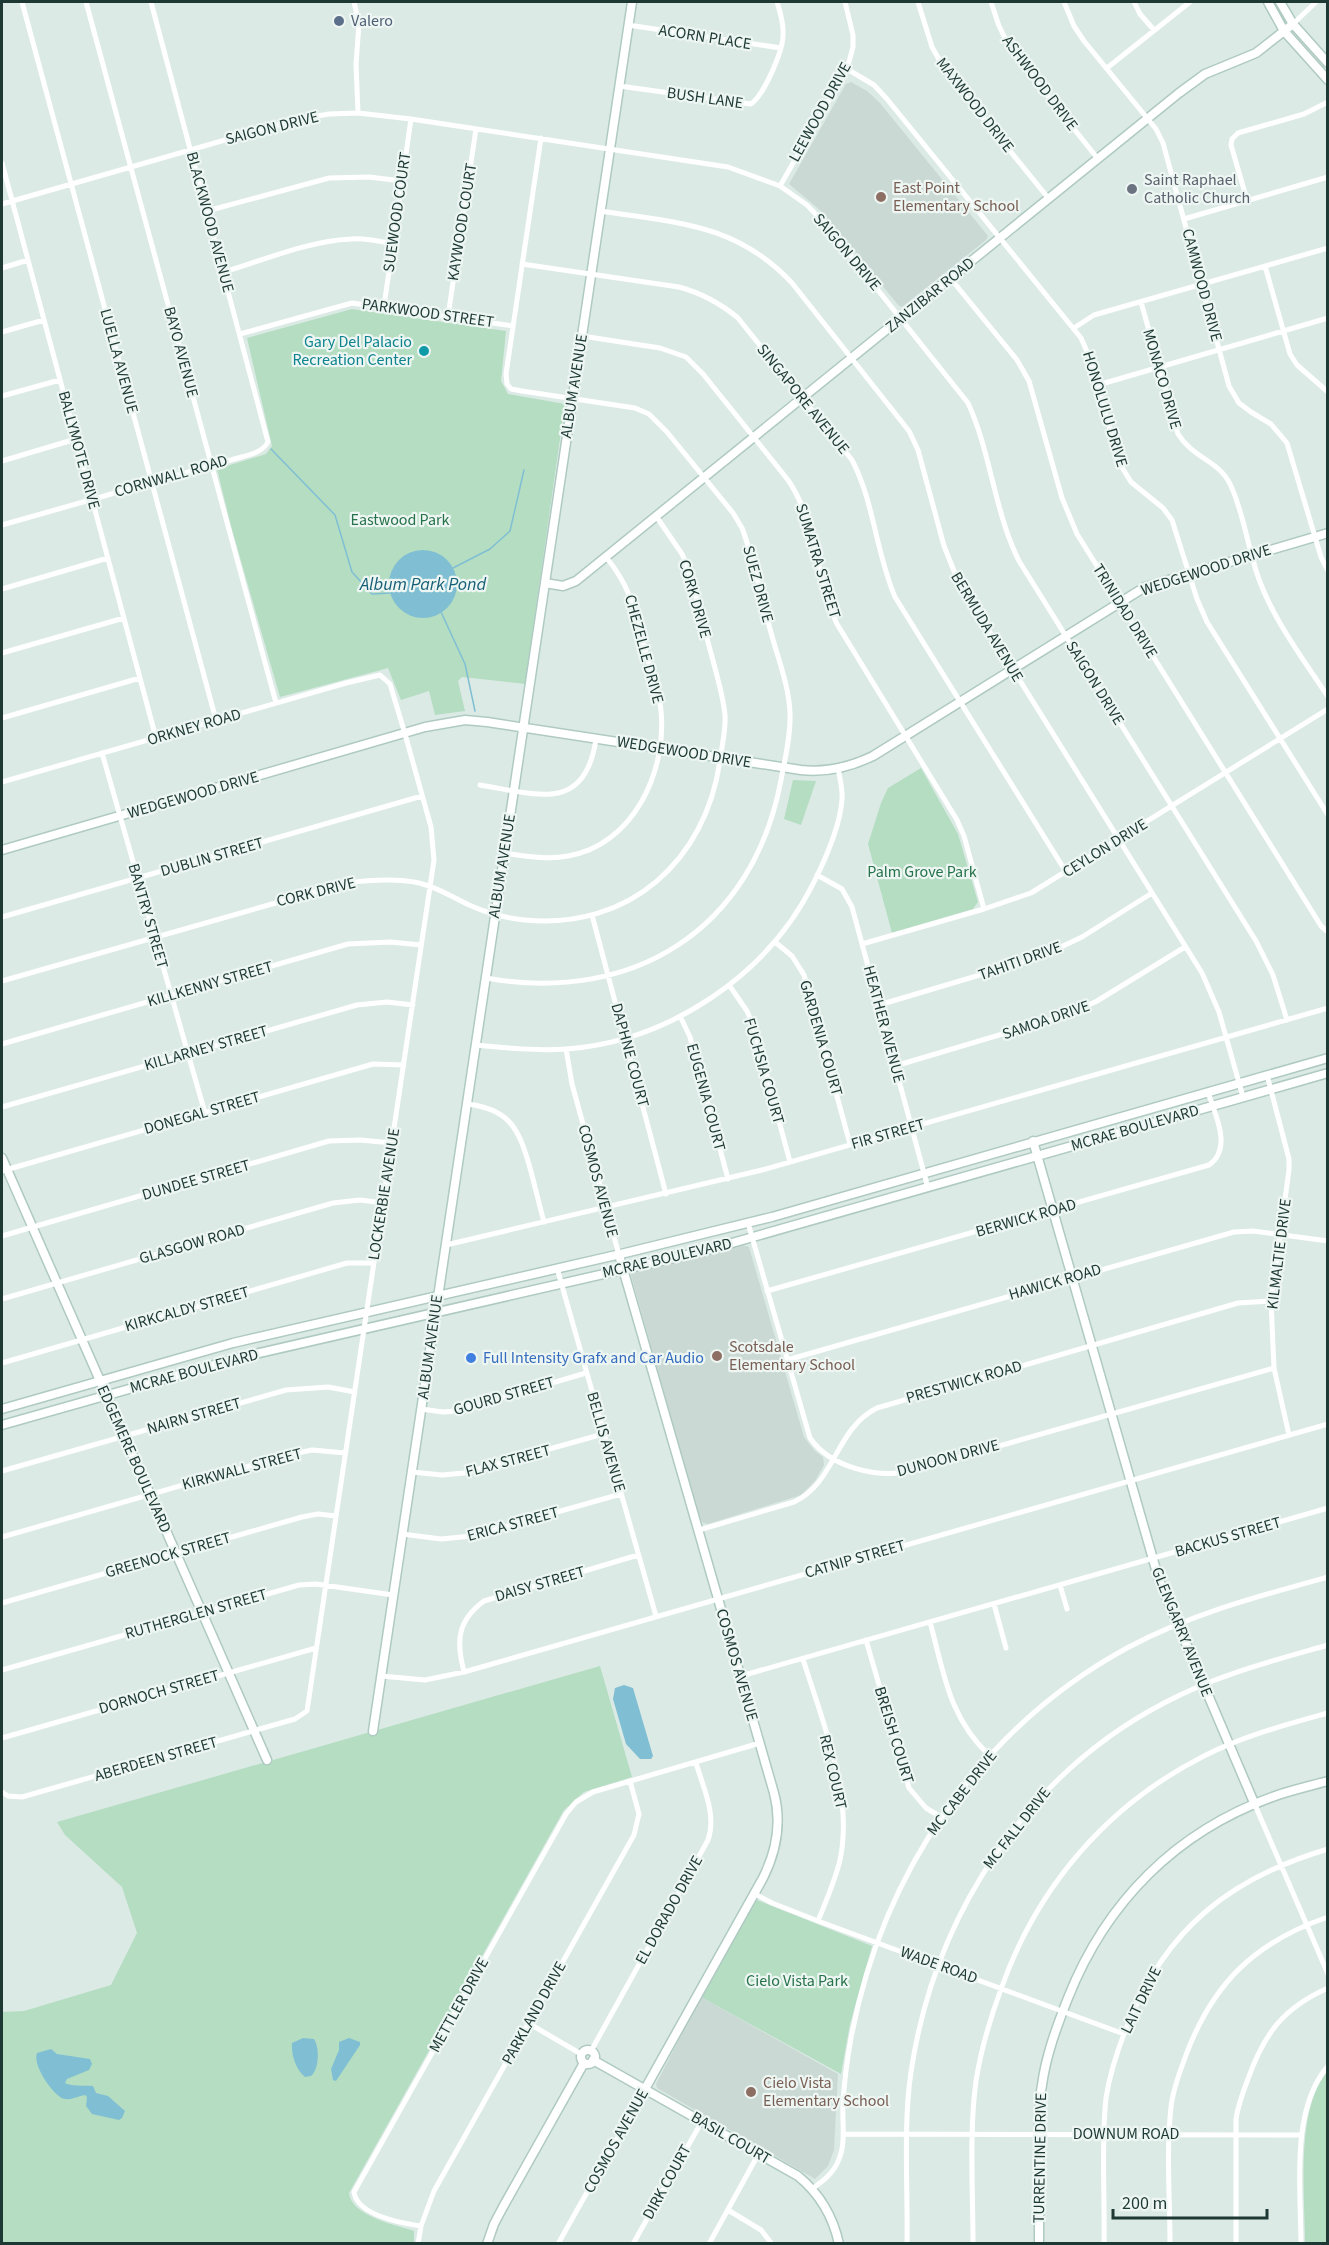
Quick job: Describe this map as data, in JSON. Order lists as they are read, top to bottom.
{
  "streets": {
    "street": [
      "ACORN PLACE",
      "ASHWOOD DRIVE",
      "BUSH LANE",
      "MAXWOOD DRIVE",
      "LEEWOOD DRIVE",
      "SAIGON DRIVE",
      "SUEWOOD COURT",
      "BLACKWOOD AVENUE",
      "KAYWOOD COURT",
      "CAMWOOD DRIVE",
      "ZANZIBAR ROAD",
      "PARKWOOD STREET",
      "BAYO AVENUE",
      "LUELLA AVENUE",
      "MONACO DRIVE",
      "ALBUM AVENUE",
      "SINGAPORE AVENUE",
      "HONOLULU DRIVE",
      "BALLYMOTE DRIVE",
      "CORNWALL ROAD",
      "SUMATRA STREET",
      "WEDGEWOOD DRIVE",
      "SUEZ DRIVE",
      "CORK DRIVE",
      "TRINIDAD DRIVE",
      "BERMUDA AVENUE",
      "CHEZELLE DRIVE",
      "ORKNEY ROAD",
      "CEYLON DRIVE",
      "DUBLIN STREET",
      "BANTRY STREET",
      "TAHITI DRIVE",
      "KILLKENNY STREET",
      "SAMOA DRIVE",
      "HEATHER AVENUE",
      "GARDENIA COURT",
      "KILLARNEY STREET",
      "DAPHNE COURT",
      "FUCHSIA COURT",
      "EUGENIA COURT",
      "DONEGAL STREET",
      "MCRAE BOULEVARD",
      "FIR STREET",
      "DUNDEE STREET",
      "COSMOS AVENUE",
      "LOCKERBIE AVENUE",
      "BERWICK ROAD",
      "GLASGOW ROAD",
      "KILMALTIE DRIVE",
      "HAWICK ROAD",
      "KIRKCALDY STREET",
      "PRESTWICK ROAD",
      "GOURD STREET",
      "NAIRN STREET",
      "BELLIS AVENUE",
      "DUNOON DRIVE",
      "EDGEMERE BOULEVARD",
      "FLAX STREET",
      "KIRKWALL STREET",
      "ERICA STREET",
      "BACKUS STREET",
      "GREENOCK STREET",
      "CATNIP STREET",
      "DAISY STREET",
      "RUTHERGLEN STREET",
      "GLENGARRY AVENUE",
      "DORNOCH STREET",
      "BREISH COURT",
      "ABERDEEN STREET",
      "REX COURT",
      "MC CABE DRIVE",
      "MC FALL DRIVE",
      "EL DORADO DRIVE",
      "WADE ROAD",
      "LAIT DRIVE",
      "METTLER DRIVE",
      "PARKLAND DRIVE",
      "DOWNUM ROAD",
      "BASIL COURT",
      "TURRENTINE DRIVE",
      "DIRK COURT"
    ]
  },
  "crossings": [
    ["ACORN PLACE", "BUSH LANE"],
    ["ACORN PLACE", "ALBUM AVENUE"],
    ["ASHWOOD DRIVE", "ZANZIBAR ROAD"],
    ["BUSH LANE", "ALBUM AVENUE"],
    ["MAXWOOD DRIVE", "ZANZIBAR ROAD"],
    ["LEEWOOD DRIVE", "SAIGON DRIVE"],
    ["LEEWOOD DRIVE", "HONOLULU DRIVE"],
    ["SAIGON DRIVE", "SUEWOOD COURT"],
    ["SAIGON DRIVE", "BLACKWOOD AVENUE"],
    ["SAIGON DRIVE", "KAYWOOD COURT"],
    ["SAIGON DRIVE", "ZANZIBAR ROAD"],
    ["SAIGON DRIVE", "BAYO AVENUE"],
    ["SAIGON DRIVE", "LUELLA AVENUE"],
    ["SAIGON DRIVE", "ALBUM AVENUE"],
    ["SAIGON DRIVE", "BALLYMOTE DRIVE"],
    ["SAIGON DRIVE", "WEDGEWOOD DRIVE"],
    ["SAIGON DRIVE", "SUEZ DRIVE"],
    ["SAIGON DRIVE", "CEYLON DRIVE"],
    ["SAIGON DRIVE", "FIR STREET"],
    ["SUEWOOD COURT", "PARKWOOD STREET"],
    ["BLACKWOOD AVENUE", "PARKWOOD STREET"],
    ["BLACKWOOD AVENUE", "CORNWALL ROAD"],
    ["KAYWOOD COURT", "PARKWOOD STREET"],
    ["CAMWOOD DRIVE", "ZANZIBAR ROAD"],
    ["CAMWOOD DRIVE", "WEDGEWOOD DRIVE"],
    ["ZANZIBAR ROAD", "ALBUM AVENUE"],
    ["ZANZIBAR ROAD", "SINGAPORE AVENUE"],
    ["ZANZIBAR ROAD", "HONOLULU DRIVE"],
    ["ZANZIBAR ROAD", "SUMATRA STREET"],
    ["ZANZIBAR ROAD", "SUEZ DRIVE"],
    ["ZANZIBAR ROAD", "CORK DRIVE"],
    ["ZANZIBAR ROAD", "TRINIDAD DRIVE"],
    ["ZANZIBAR ROAD", "BERMUDA AVENUE"],
    ["ZANZIBAR ROAD", "CHEZELLE DRIVE"],
    ["PARKWOOD STREET", "SUEZ DRIVE"],
    ["BAYO AVENUE", "CORNWALL ROAD"],
    ["BAYO AVENUE", "ORKNEY ROAD"],
    ["LUELLA AVENUE", "CORNWALL ROAD"],
    ["LUELLA AVENUE", "ORKNEY ROAD"],
    ["MONACO DRIVE", "WEDGEWOOD DRIVE"],
    ["ALBUM AVENUE", "SINGAPORE AVENUE"],
    ["ALBUM AVENUE", "SUMATRA STREET"],
    ["ALBUM AVENUE", "WEDGEWOOD DRIVE"],
    ["ALBUM AVENUE", "SUEZ DRIVE"],
    ["ALBUM AVENUE", "CORK DRIVE"],
    ["ALBUM AVENUE", "BERMUDA AVENUE"],
    ["ALBUM AVENUE", "CHEZELLE DRIVE"],
    ["ALBUM AVENUE", "MCRAE BOULEVARD"],
    ["ALBUM AVENUE", "FIR STREET"],
    ["ALBUM AVENUE", "GOURD STREET"],
    ["ALBUM AVENUE", "FLAX STREET"],
    ["ALBUM AVENUE", "ERICA STREET"],
    ["ALBUM AVENUE", "CATNIP STREET"],
    ["ALBUM AVENUE", "RUTHERGLEN STREET"],
    ["SINGAPORE AVENUE", "WEDGEWOOD DRIVE"],
    ["SINGAPORE AVENUE", "SUEZ DRIVE"],
    ["SINGAPORE AVENUE", "CEYLON DRIVE"],
    ["HONOLULU DRIVE", "WEDGEWOOD DRIVE"],
    ["HONOLULU DRIVE", "CEYLON DRIVE"],
    ["BALLYMOTE DRIVE", "CORNWALL ROAD"],
    ["BALLYMOTE DRIVE", "ORKNEY ROAD"],
    ["SUMATRA STREET", "WEDGEWOOD DRIVE"],
    ["SUMATRA STREET", "CEYLON DRIVE"],
    ["WEDGEWOOD DRIVE", "SUEZ DRIVE"],
    ["WEDGEWOOD DRIVE", "CORK DRIVE"],
    ["WEDGEWOOD DRIVE", "TRINIDAD DRIVE"],
    ["WEDGEWOOD DRIVE", "BERMUDA AVENUE"],
    ["WEDGEWOOD DRIVE", "CHEZELLE DRIVE"],
    ["WEDGEWOOD DRIVE", "BANTRY STREET"],
    ["WEDGEWOOD DRIVE", "LOCKERBIE AVENUE"],
    ["SUEZ DRIVE", "DAPHNE COURT"],
    ["CORK DRIVE", "BANTRY STREET"],
    ["CORK DRIVE", "DAPHNE COURT"],
    ["CORK DRIVE", "LOCKERBIE AVENUE"],
    ["TRINIDAD DRIVE", "CEYLON DRIVE"],
    ["BERMUDA AVENUE", "CEYLON DRIVE"],
    ["BERMUDA AVENUE", "TAHITI DRIVE"],
    ["BERMUDA AVENUE", "SAMOA DRIVE"],
    ["BERMUDA AVENUE", "MCRAE BOULEVARD"],
    ["BERMUDA AVENUE", "FIR STREET"],
    ["ORKNEY ROAD", "BANTRY STREET"],
    ["ORKNEY ROAD", "LOCKERBIE AVENUE"],
    ["CEYLON DRIVE", "HEATHER AVENUE"],
    ["DUBLIN STREET", "BANTRY STREET"],
    ["DUBLIN STREET", "LOCKERBIE AVENUE"],
    ["BANTRY STREET", "KILLKENNY STREET"],
    ["BANTRY STREET", "KILLARNEY STREET"],
    ["BANTRY STREET", "DONEGAL STREET"],
    ["TAHITI DRIVE", "HEATHER AVENUE"],
    ["KILLKENNY STREET", "LOCKERBIE AVENUE"],
    ["SAMOA DRIVE", "HEATHER AVENUE"],
    ["HEATHER AVENUE", "MCRAE BOULEVARD"],
    ["HEATHER AVENUE", "FIR STREET"],
    ["GARDENIA COURT", "FIR STREET"],
    ["KILLARNEY STREET", "LOCKERBIE AVENUE"],
    ["DAPHNE COURT", "FIR STREET"],
    ["FUCHSIA COURT", "FIR STREET"],
    ["EUGENIA COURT", "FIR STREET"],
    ["DONEGAL STREET", "LOCKERBIE AVENUE"],
    ["DONEGAL STREET", "EDGEMERE BOULEVARD"],
    ["MCRAE BOULEVARD", "COSMOS AVENUE"],
    ["MCRAE BOULEVARD", "LOCKERBIE AVENUE"],
    ["MCRAE BOULEVARD", "BERWICK ROAD"],
    ["MCRAE BOULEVARD", "KILMALTIE DRIVE"],
    ["MCRAE BOULEVARD", "BELLIS AVENUE"],
    ["MCRAE BOULEVARD", "DUNOON DRIVE"],
    ["MCRAE BOULEVARD", "EDGEMERE BOULEVARD"],
    ["MCRAE BOULEVARD", "GLENGARRY AVENUE"],
    ["FIR STREET", "COSMOS AVENUE"],
    ["DUNDEE STREET", "LOCKERBIE AVENUE"],
    ["DUNDEE STREET", "EDGEMERE BOULEVARD"],
    ["COSMOS AVENUE", "PRESTWICK ROAD"],
    ["COSMOS AVENUE", "BACKUS STREET"],
    ["COSMOS AVENUE", "CATNIP STREET"],
    ["COSMOS AVENUE", "WADE ROAD"],
    ["COSMOS AVENUE", "BASIL COURT"],
    ["LOCKERBIE AVENUE", "GLASGOW ROAD"],
    ["LOCKERBIE AVENUE", "KIRKCALDY STREET"],
    ["LOCKERBIE AVENUE", "NAIRN STREET"],
    ["LOCKERBIE AVENUE", "KIRKWALL STREET"],
    ["LOCKERBIE AVENUE", "GREENOCK STREET"],
    ["LOCKERBIE AVENUE", "RUTHERGLEN STREET"],
    ["LOCKERBIE AVENUE", "DORNOCH STREET"],
    ["LOCKERBIE AVENUE", "ABERDEEN STREET"],
    ["BERWICK ROAD", "DUNOON DRIVE"],
    ["BERWICK ROAD", "GLENGARRY AVENUE"],
    ["GLASGOW ROAD", "EDGEMERE BOULEVARD"],
    ["KILMALTIE DRIVE", "HAWICK ROAD"],
    ["KILMALTIE DRIVE", "PRESTWICK ROAD"],
    ["KILMALTIE DRIVE", "DUNOON DRIVE"],
    ["KILMALTIE DRIVE", "CATNIP STREET"],
    ["HAWICK ROAD", "DUNOON DRIVE"],
    ["HAWICK ROAD", "GLENGARRY AVENUE"],
    ["KIRKCALDY STREET", "EDGEMERE BOULEVARD"],
    ["PRESTWICK ROAD", "DUNOON DRIVE"],
    ["PRESTWICK ROAD", "GLENGARRY AVENUE"],
    ["GOURD STREET", "BELLIS AVENUE"],
    ["NAIRN STREET", "EDGEMERE BOULEVARD"],
    ["BELLIS AVENUE", "FLAX STREET"],
    ["BELLIS AVENUE", "ERICA STREET"],
    ["BELLIS AVENUE", "CATNIP STREET"],
    ["BELLIS AVENUE", "DAISY STREET"],
    ["DUNOON DRIVE", "GLENGARRY AVENUE"],
    ["EDGEMERE BOULEVARD", "KIRKWALL STREET"],
    ["EDGEMERE BOULEVARD", "GREENOCK STREET"],
    ["EDGEMERE BOULEVARD", "RUTHERGLEN STREET"],
    ["EDGEMERE BOULEVARD", "DORNOCH STREET"],
    ["EDGEMERE BOULEVARD", "ABERDEEN STREET"],
    ["BACKUS STREET", "GLENGARRY AVENUE"],
    ["BACKUS STREET", "BREISH COURT"],
    ["BACKUS STREET", "REX COURT"],
    ["CATNIP STREET", "DAISY STREET"],
    ["CATNIP STREET", "GLENGARRY AVENUE"],
    ["GLENGARRY AVENUE", "MC CABE DRIVE"],
    ["GLENGARRY AVENUE", "MC FALL DRIVE"],
    ["GLENGARRY AVENUE", "LAIT DRIVE"],
    ["GLENGARRY AVENUE", "TURRENTINE DRIVE"],
    ["BREISH COURT", "MC CABE DRIVE"],
    ["REX COURT", "WADE ROAD"],
    ["MC CABE DRIVE", "WADE ROAD"],
    ["MC CABE DRIVE", "DOWNUM ROAD"],
    ["MC CABE DRIVE", "BASIL COURT"],
    ["MC FALL DRIVE", "WADE ROAD"],
    ["MC FALL DRIVE", "DOWNUM ROAD"],
    ["WADE ROAD", "LAIT DRIVE"],
    ["WADE ROAD", "TURRENTINE DRIVE"],
    ["LAIT DRIVE", "DOWNUM ROAD"],
    ["METTLER DRIVE", "PARKLAND DRIVE"],
    ["PARKLAND DRIVE", "BASIL COURT"],
    ["DOWNUM ROAD", "TURRENTINE DRIVE"],
    ["BASIL COURT", "DIRK COURT"]
  ],
  "water": ["Album Park Pond"],
  "parks": ["Eastwood Park", "Palm Grove Park", "Cielo Vista Park"],
  "places": [
    "Valero",
    "Saint Raphael Catholic Church",
    "East Point Elementary School",
    "Gary Del Palacio Recreation Center",
    "Scotsdale Elementary School",
    "Full Intensity Grafx and Car Audio",
    "Cielo Vista Elementary School"
  ],
  "scale_bar": "200 m"
}
